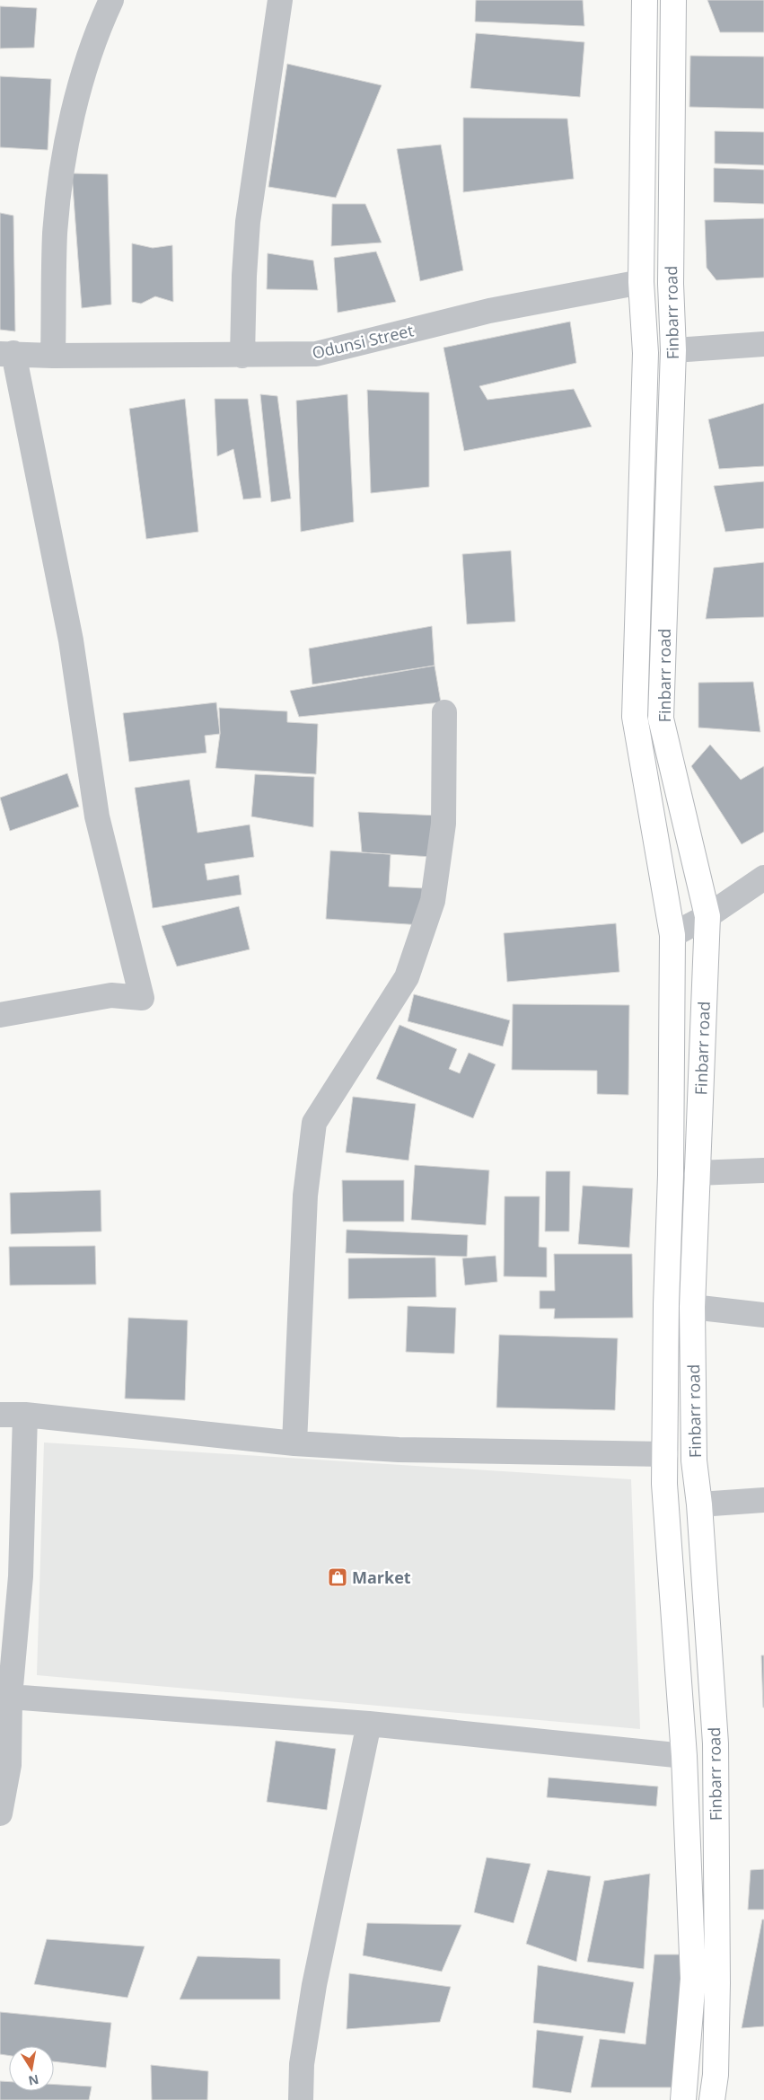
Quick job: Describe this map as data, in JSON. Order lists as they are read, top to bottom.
{
  "streets": {
    "main road": ["Finbarr road"],
    "street": ["Odunsi Street"]
  },
  "crossings": [
    ["Finbarr road", "Odunsi Street"]
  ],
  "places": {
    "shop": ["Market"]
  },
  "north": "bottom"
}
